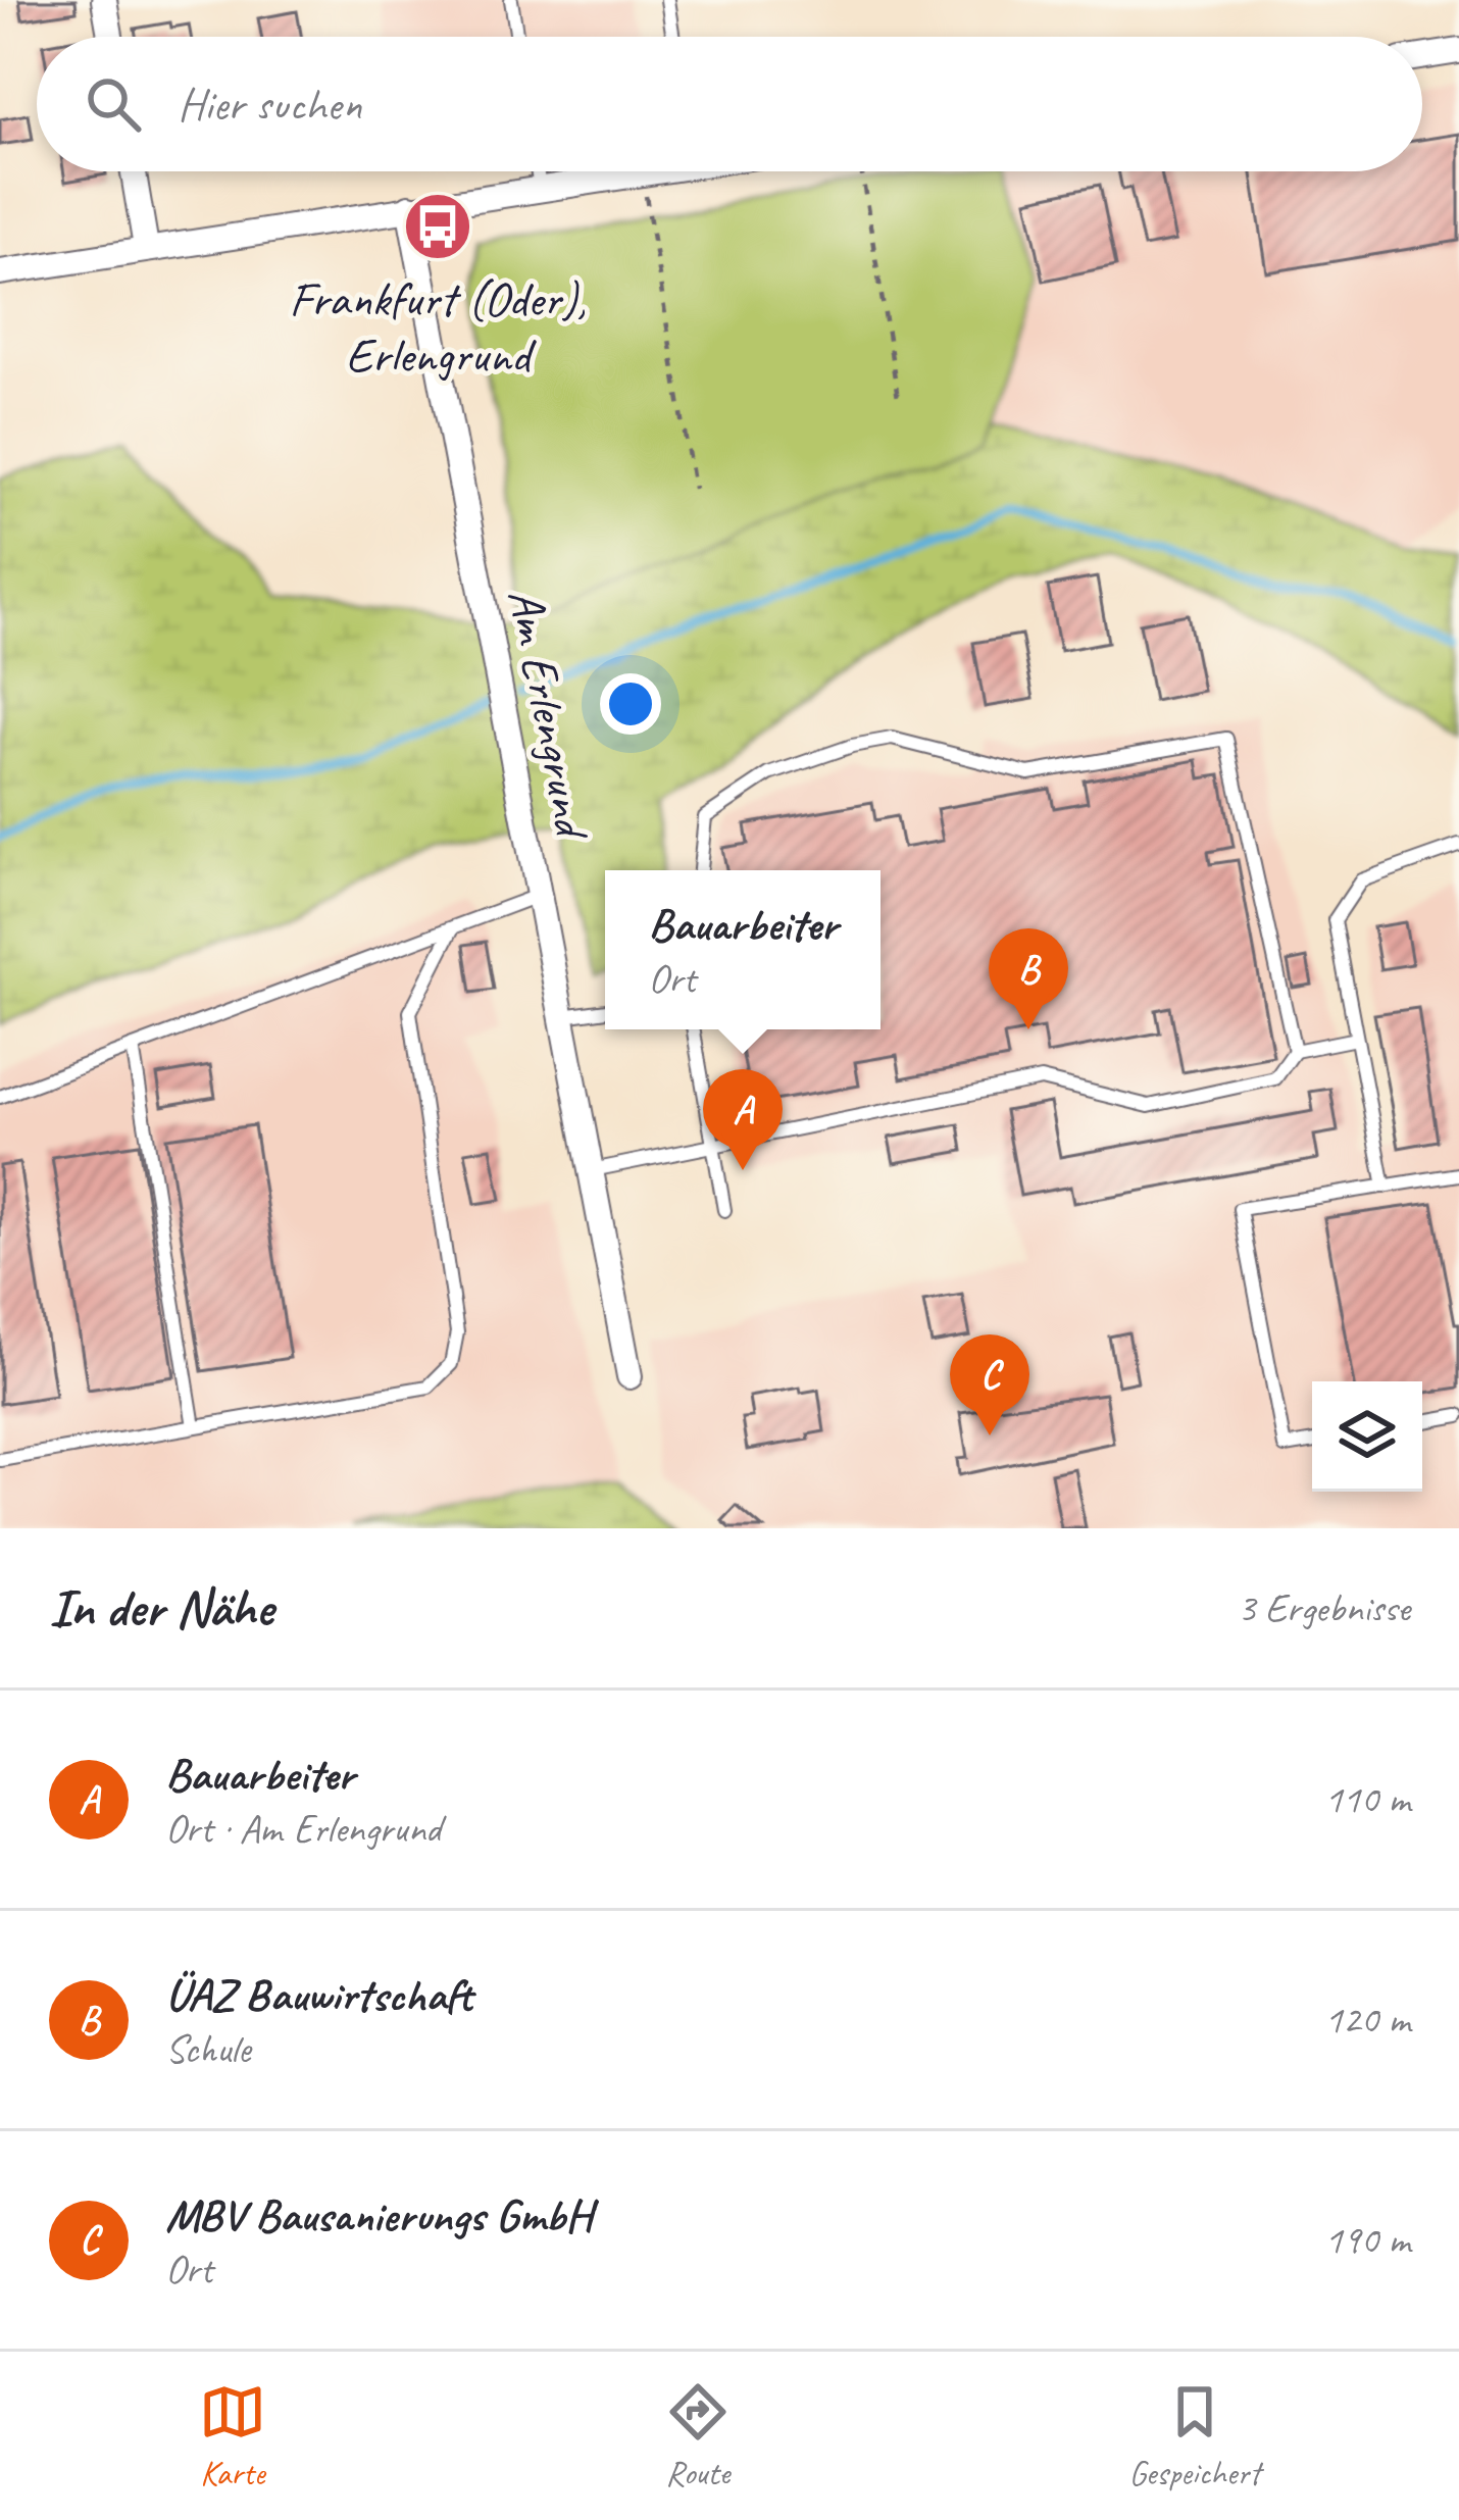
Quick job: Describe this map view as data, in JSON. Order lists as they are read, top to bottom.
{
  "streets": {
    "street": ["Am Erlengrund"]
  },
  "places": {
    "bus stop": ["Frankfurt (Oder), Erlengrund"]
  },
  "page": {
    "search": "Hier suchen",
    "popup": ["Bauarbeiter", "Ort"],
    "pins": ["B", "A", "C"],
    "heading": ["In der Nähe", "3 Ergebnisse"],
    "list": [
      {
        "mark": "A",
        "name": "Bauarbeiter",
        "note": "Ort · Am Erlengrund",
        "value": "110 m"
      },
      {
        "mark": "B",
        "name": "ÜAZ Bauwirtschaft",
        "note": "Schule",
        "value": "120 m"
      },
      {
        "mark": "C",
        "name": "MBV Bausanierungs GmbH",
        "note": "Ort",
        "value": "190 m"
      }
    ],
    "nav": ["Karte", "Route", "Gespeichert"]
  }
}
